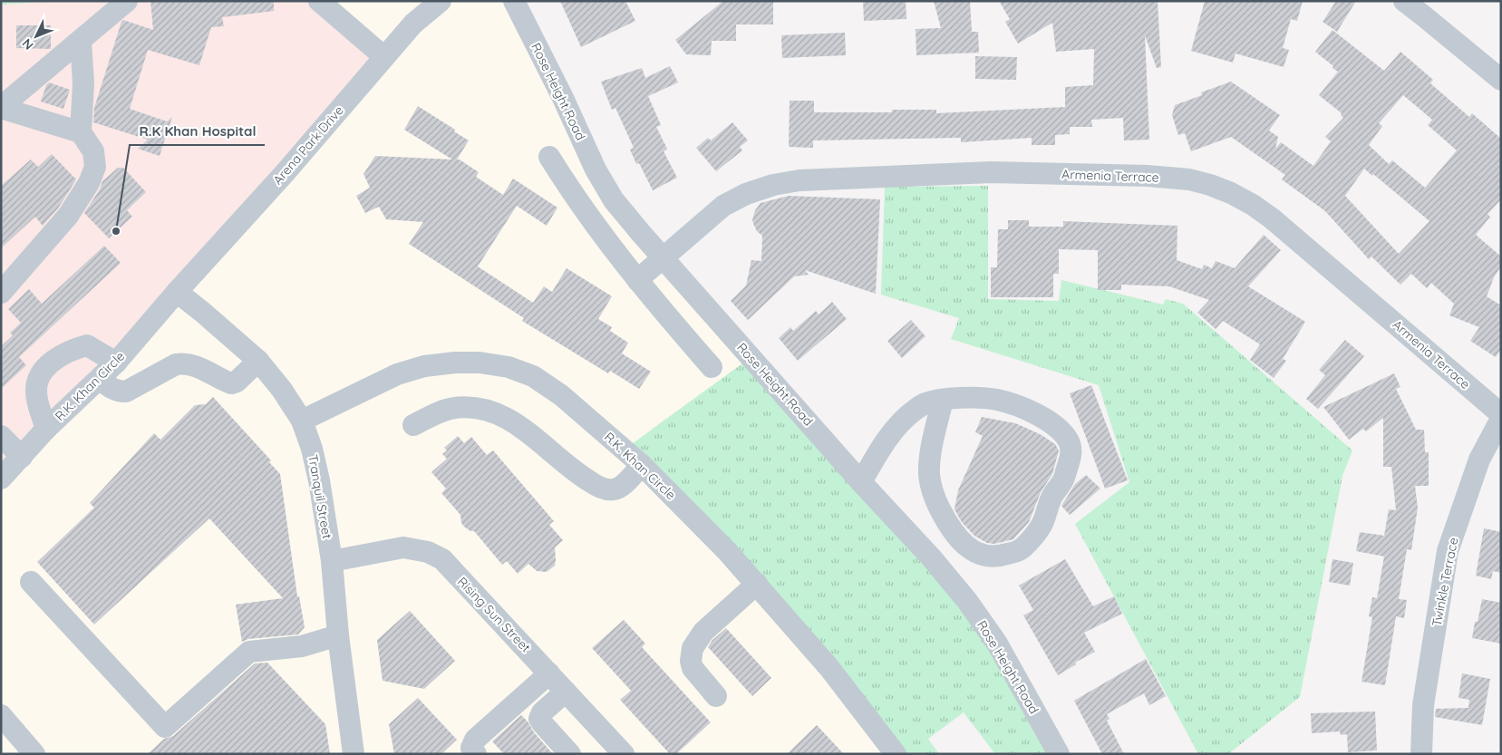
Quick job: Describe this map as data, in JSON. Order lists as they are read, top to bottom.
{
  "streets": {
    "street": [
      "Rose Height Road",
      "Arena Park Drive",
      "Armenia Terrace",
      "R.K. Khan Circle",
      "Tranquil Street",
      "Twinkle Terrace",
      "Rising Sun Street"
    ]
  },
  "crossings": [
    ["Rose Height Road", "Armenia Terrace"],
    ["Arena Park Drive", "R.K. Khan Circle"],
    ["Arena Park Drive", "Tranquil Street"],
    ["R.K. Khan Circle", "Tranquil Street"],
    ["Tranquil Street", "Rising Sun Street"]
  ],
  "places": ["R.K Khan Hospital"],
  "north": "bottom left"
}
